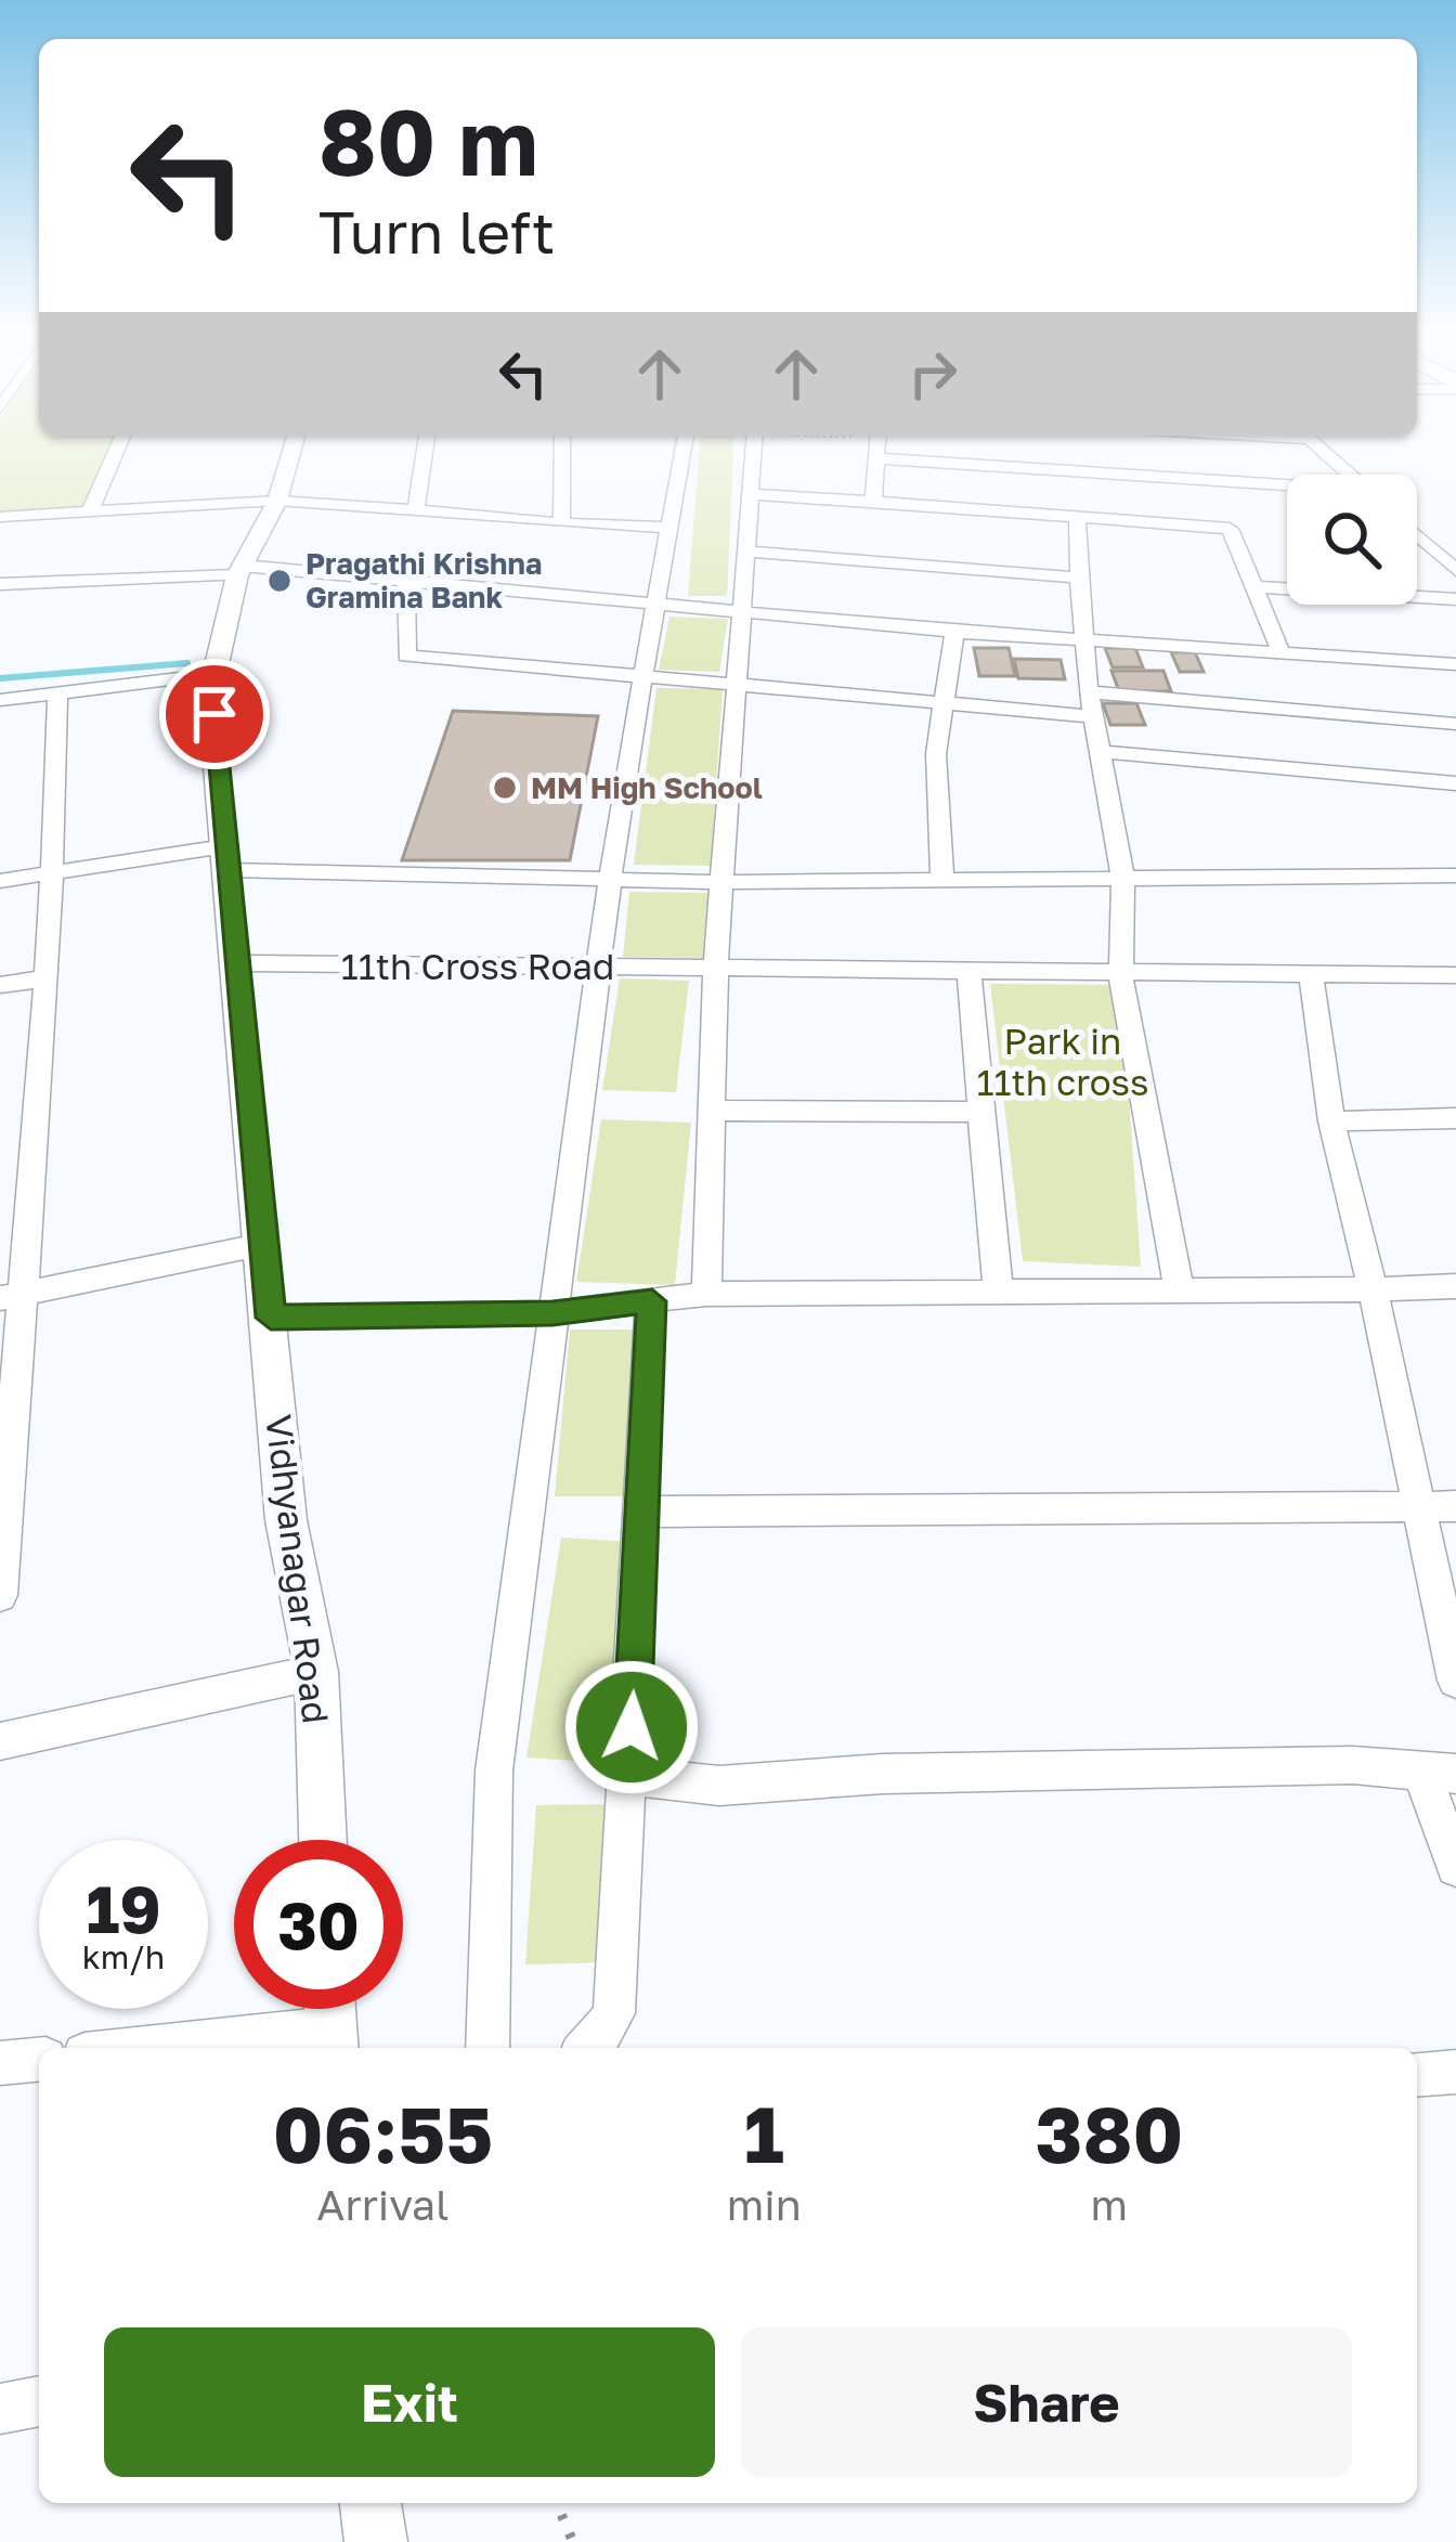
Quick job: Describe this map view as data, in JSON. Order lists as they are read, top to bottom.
{
  "streets": {
    "street": ["11th Cross Road", "Vidhyanagar Road"]
  },
  "crossings": [
    ["11th Cross Road", "Vidhyanagar Road"]
  ],
  "parks": ["Park in 11th cross"],
  "places": ["Pragathi Krishna Gramina Bank", "MM High School"],
  "page": {
    "turn": ["80 m", "Turn left"],
    "speed": "19 km/h",
    "limit": "30",
    "eta": [
      "06:55",
      "Arrival",
      "1",
      "min",
      "380",
      "m"
    ],
    "buttons": ["Exit", "Share"]
  }
}
